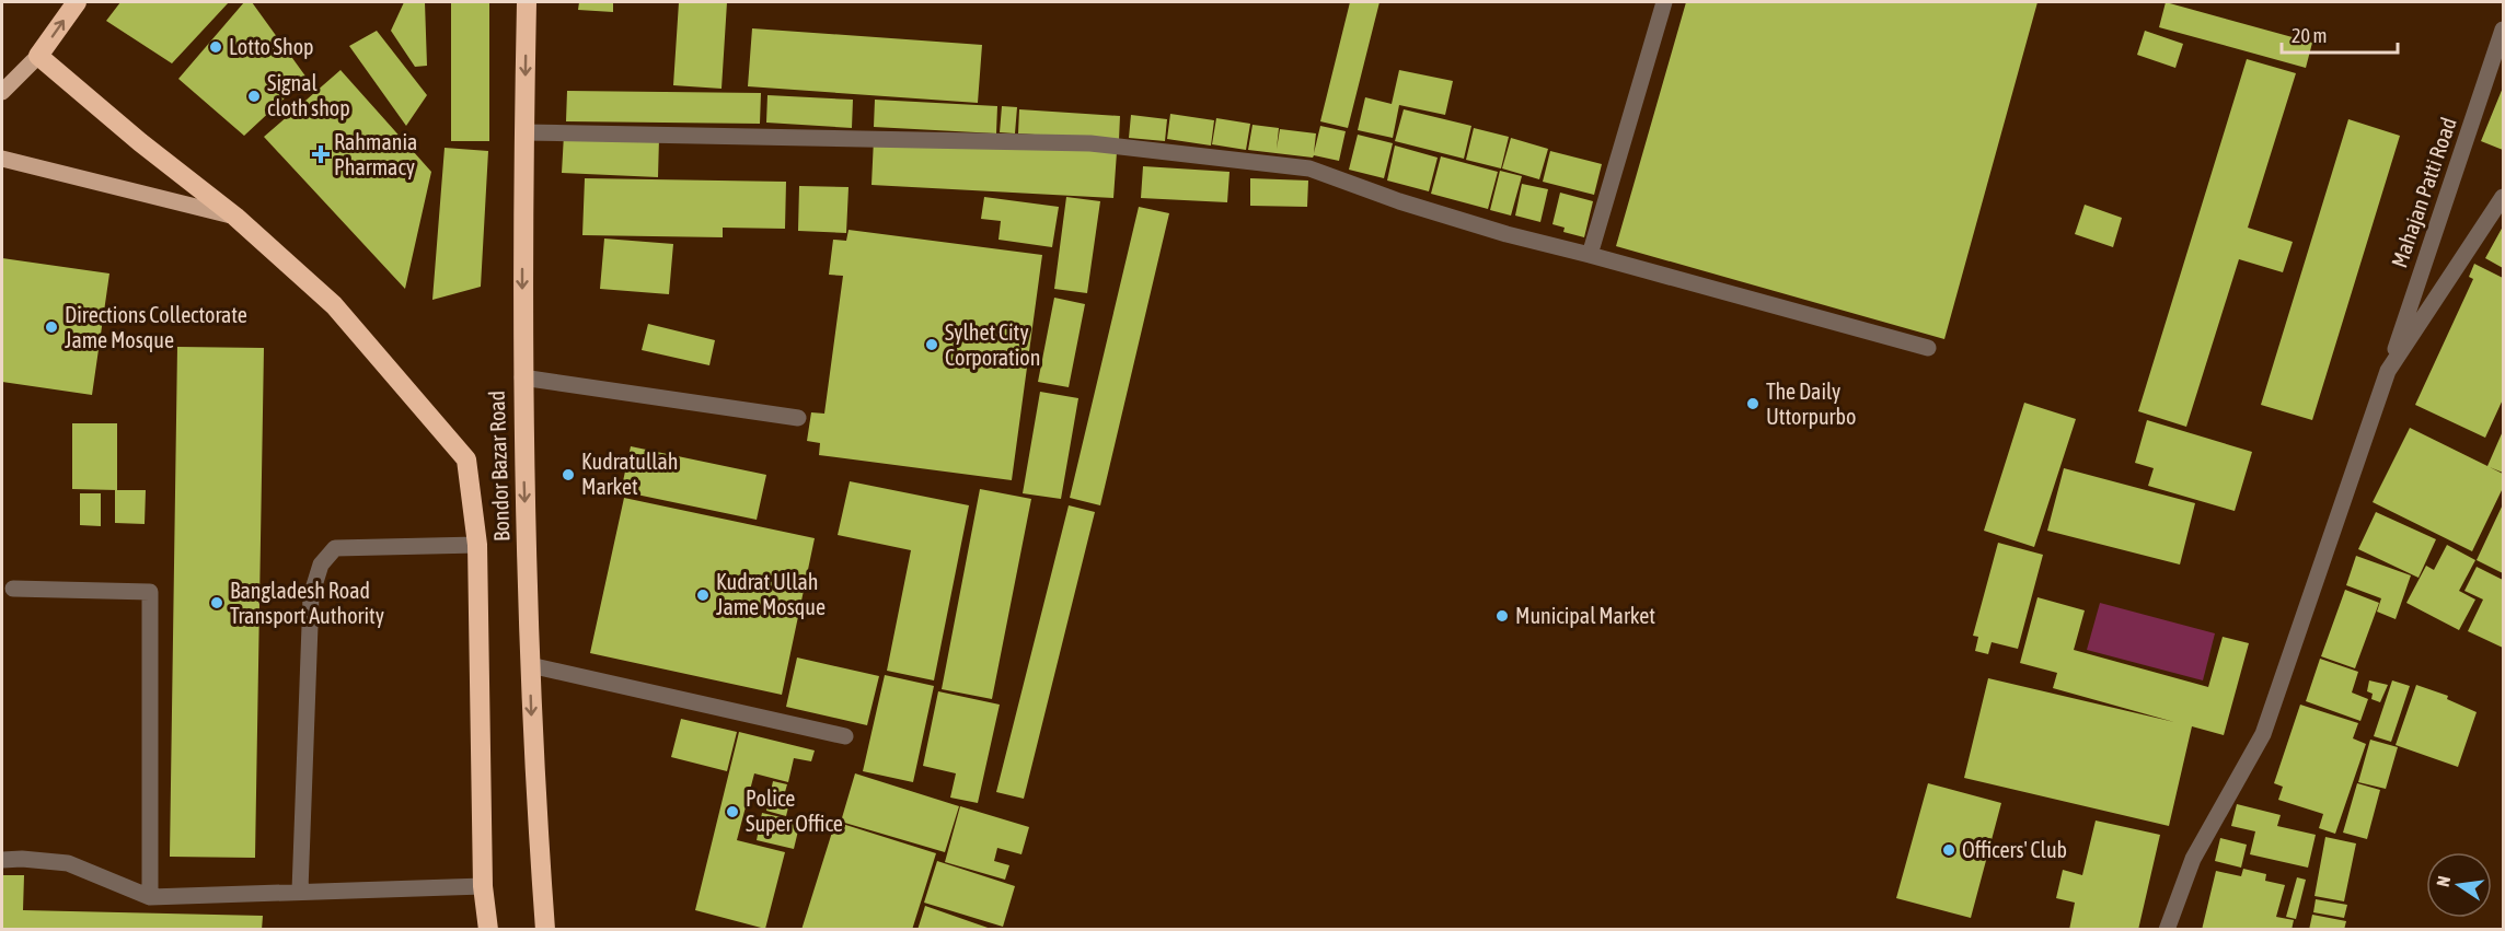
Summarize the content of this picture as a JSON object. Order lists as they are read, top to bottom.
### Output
{
  "streets": {
    "highway": ["Bondor Bazar Road"],
    "street": ["Mahajan Patti Road"]
  },
  "places": {
    "other": [
      "Lotto Shop",
      "Signal cloth shop",
      "Directions Collectorate Jame Mosque",
      "Sylhet City Corporation",
      "The Daily Uttorpurbo",
      "Kudratullah Market",
      "Kudrat Ullah Jame Mosque",
      "Bangladesh Road Transport Authority",
      "Municipal Market",
      "Police Super Office",
      "Officers' Club"
    ],
    "health": ["Rahmania Pharmacy"]
  },
  "scale_bar": "20 m",
  "north": "left"
}
